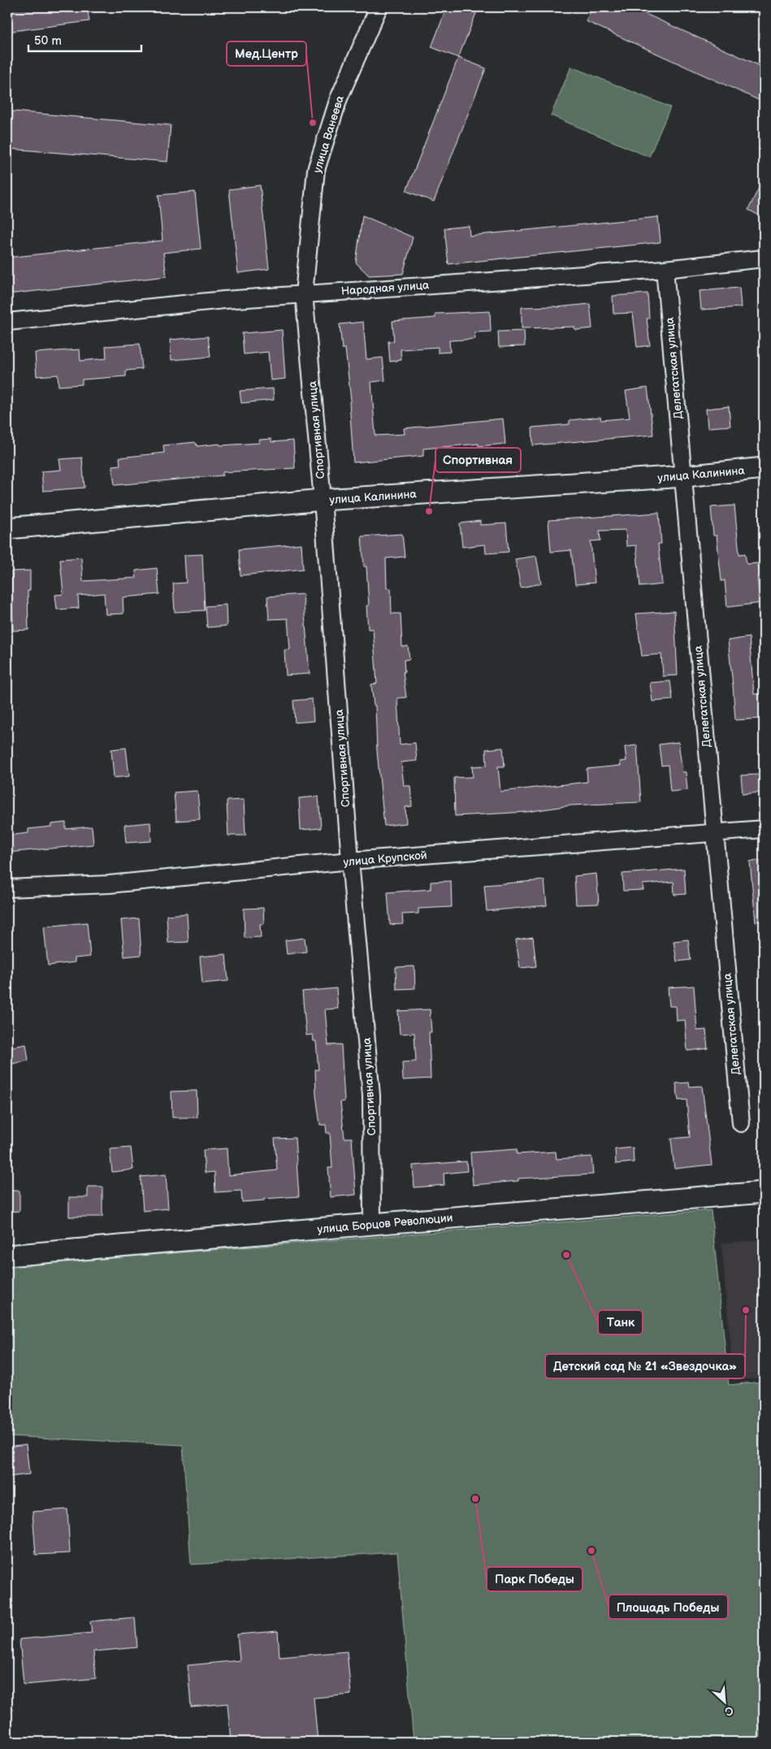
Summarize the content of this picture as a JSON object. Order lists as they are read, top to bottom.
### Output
{
  "streets": {
    "street": [
      "улица Ванеева",
      "Народная улица",
      "Делегатская улица",
      "Спортивная улица",
      "улица Калинина",
      "улица Крупской",
      "улица Борцов Революции"
    ]
  },
  "crossings": [
    ["улица Ванеева", "Народная улица"],
    ["улица Ванеева", "Спортивная улица"],
    ["Народная улица", "Делегатская улица"],
    ["Народная улица", "Спортивная улица"],
    ["Делегатская улица", "улица Калинина"],
    ["Делегатская улица", "улица Крупской"],
    ["Спортивная улица", "улица Калинина"],
    ["Спортивная улица", "улица Крупской"],
    ["Спортивная улица", "улица Борцов Революции"]
  ],
  "places": [
    "Мед.Центр",
    "Спортивная",
    "Танк",
    "Детский сад № 21 «Звездочка»",
    "Парк Победы",
    "Площадь Победы"
  ],
  "scale_bar": "50 m",
  "north": "bottom right"
}
